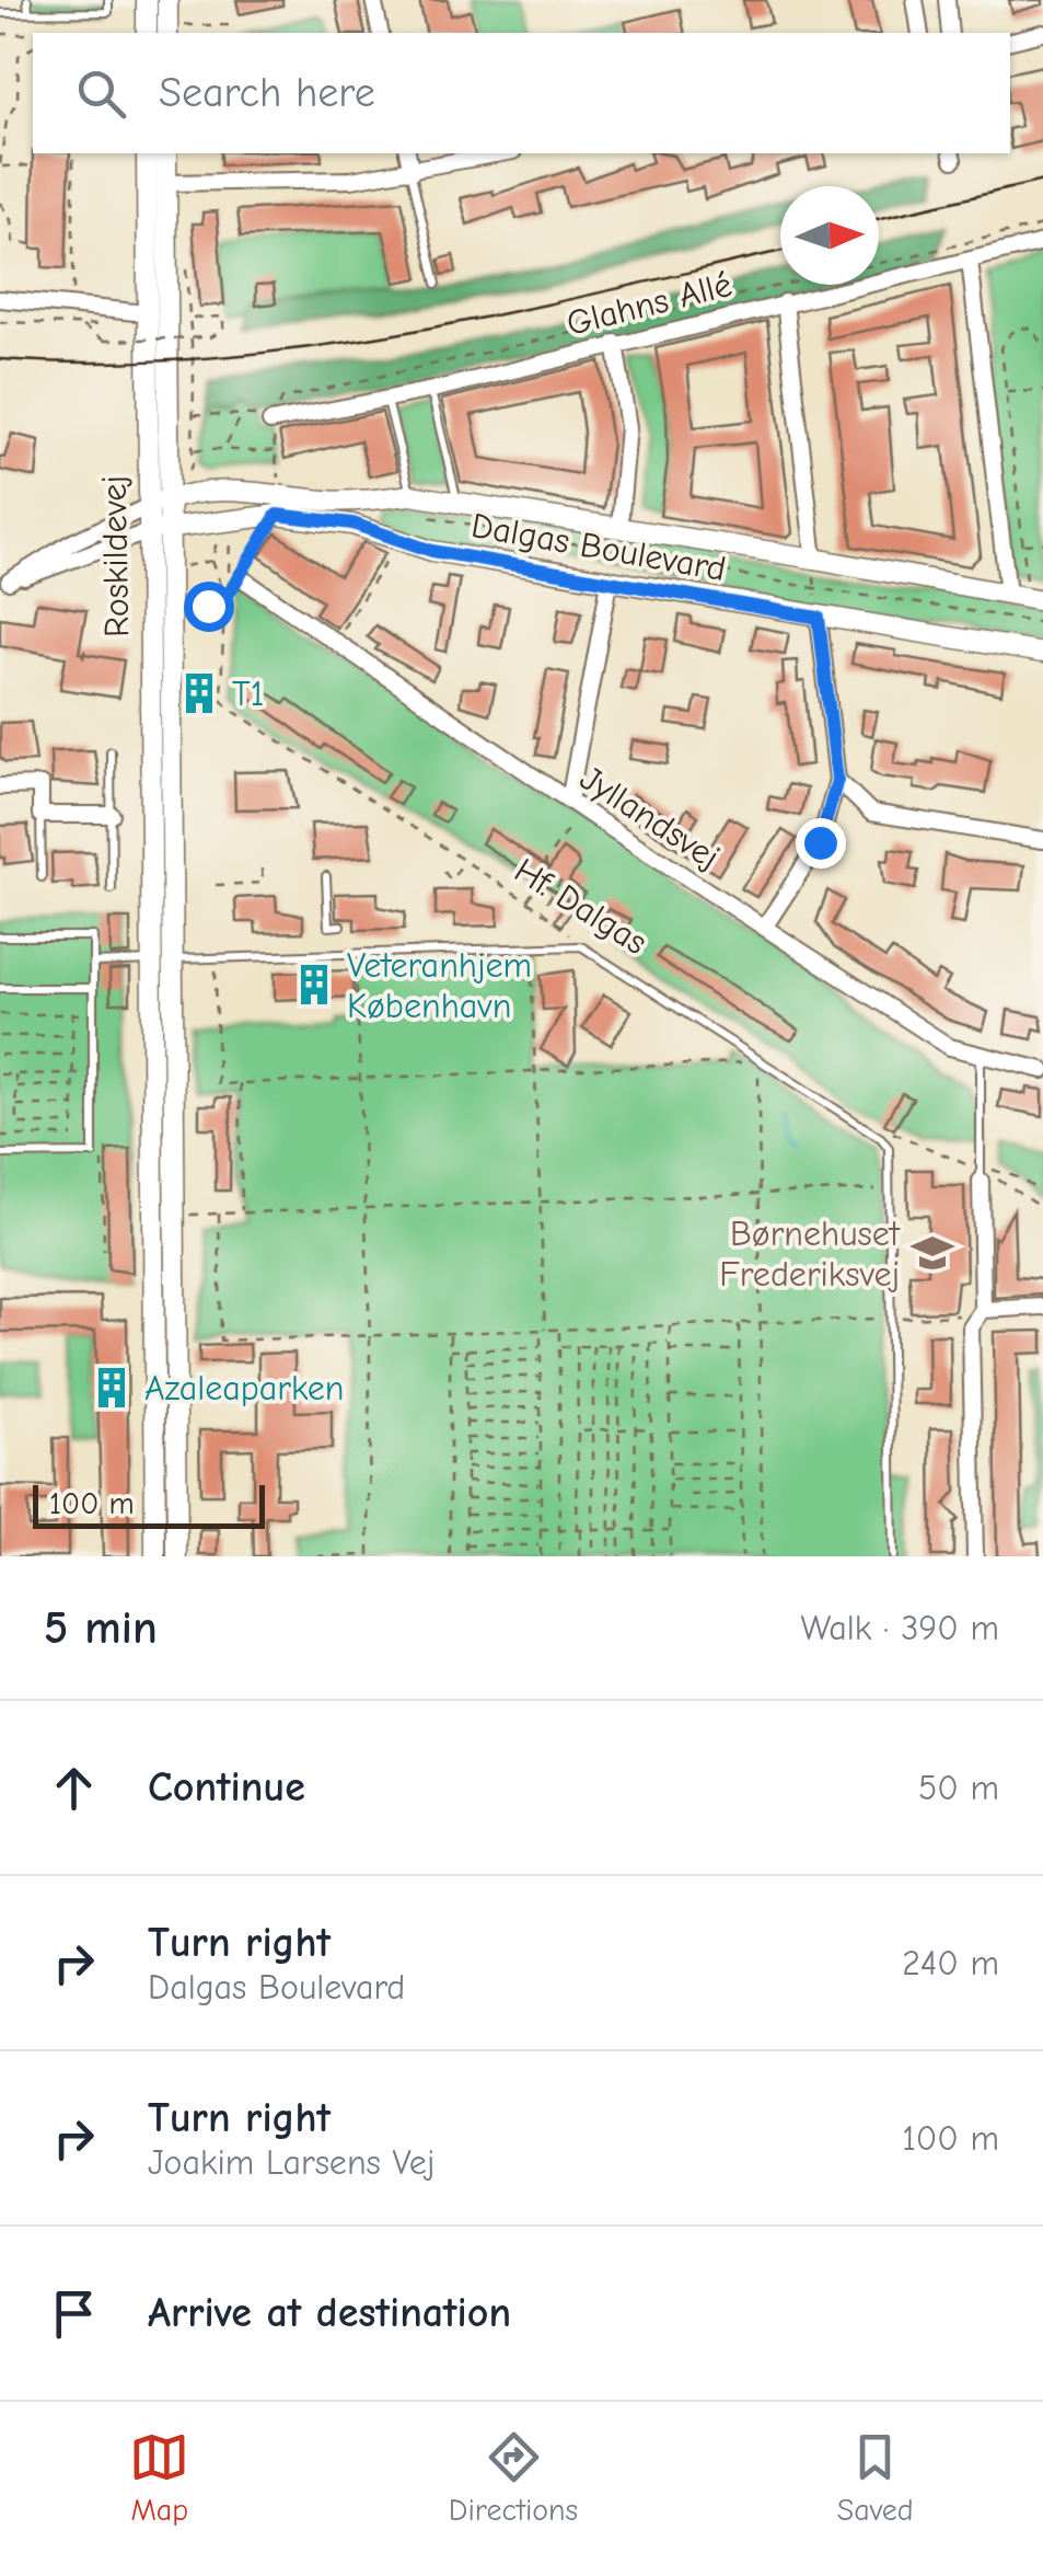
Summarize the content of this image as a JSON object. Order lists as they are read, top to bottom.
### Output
{
  "streets": {
    "street": [
      "Glahns Allé",
      "Dalgas Boulevard",
      "Roskildevej",
      "Jyllandsvej"
    ],
    "path": ["Hf. Dalgas"]
  },
  "crossings": [
    ["Dalgas Boulevard", "Roskildevej"]
  ],
  "places": {
    "building": ["T1", "Veteranhjem København", "Azaleaparken"],
    "school or university": ["Børnehuset Frederiksvej"]
  },
  "scale_bar": "100 m",
  "north": "right",
  "page": {
    "search": "Search here",
    "scale": "100 m",
    "heading": ["5 min", "Walk · 390 m"],
    "list": [
      ["Continue", "50 m"],
      ["Turn right", "Dalgas Boulevard", "240 m"],
      ["Turn right", "Joakim Larsens Vej", "100 m"],
      "Arrive at destination"
    ],
    "nav": ["Map", "Directions", "Saved"]
  }
}
